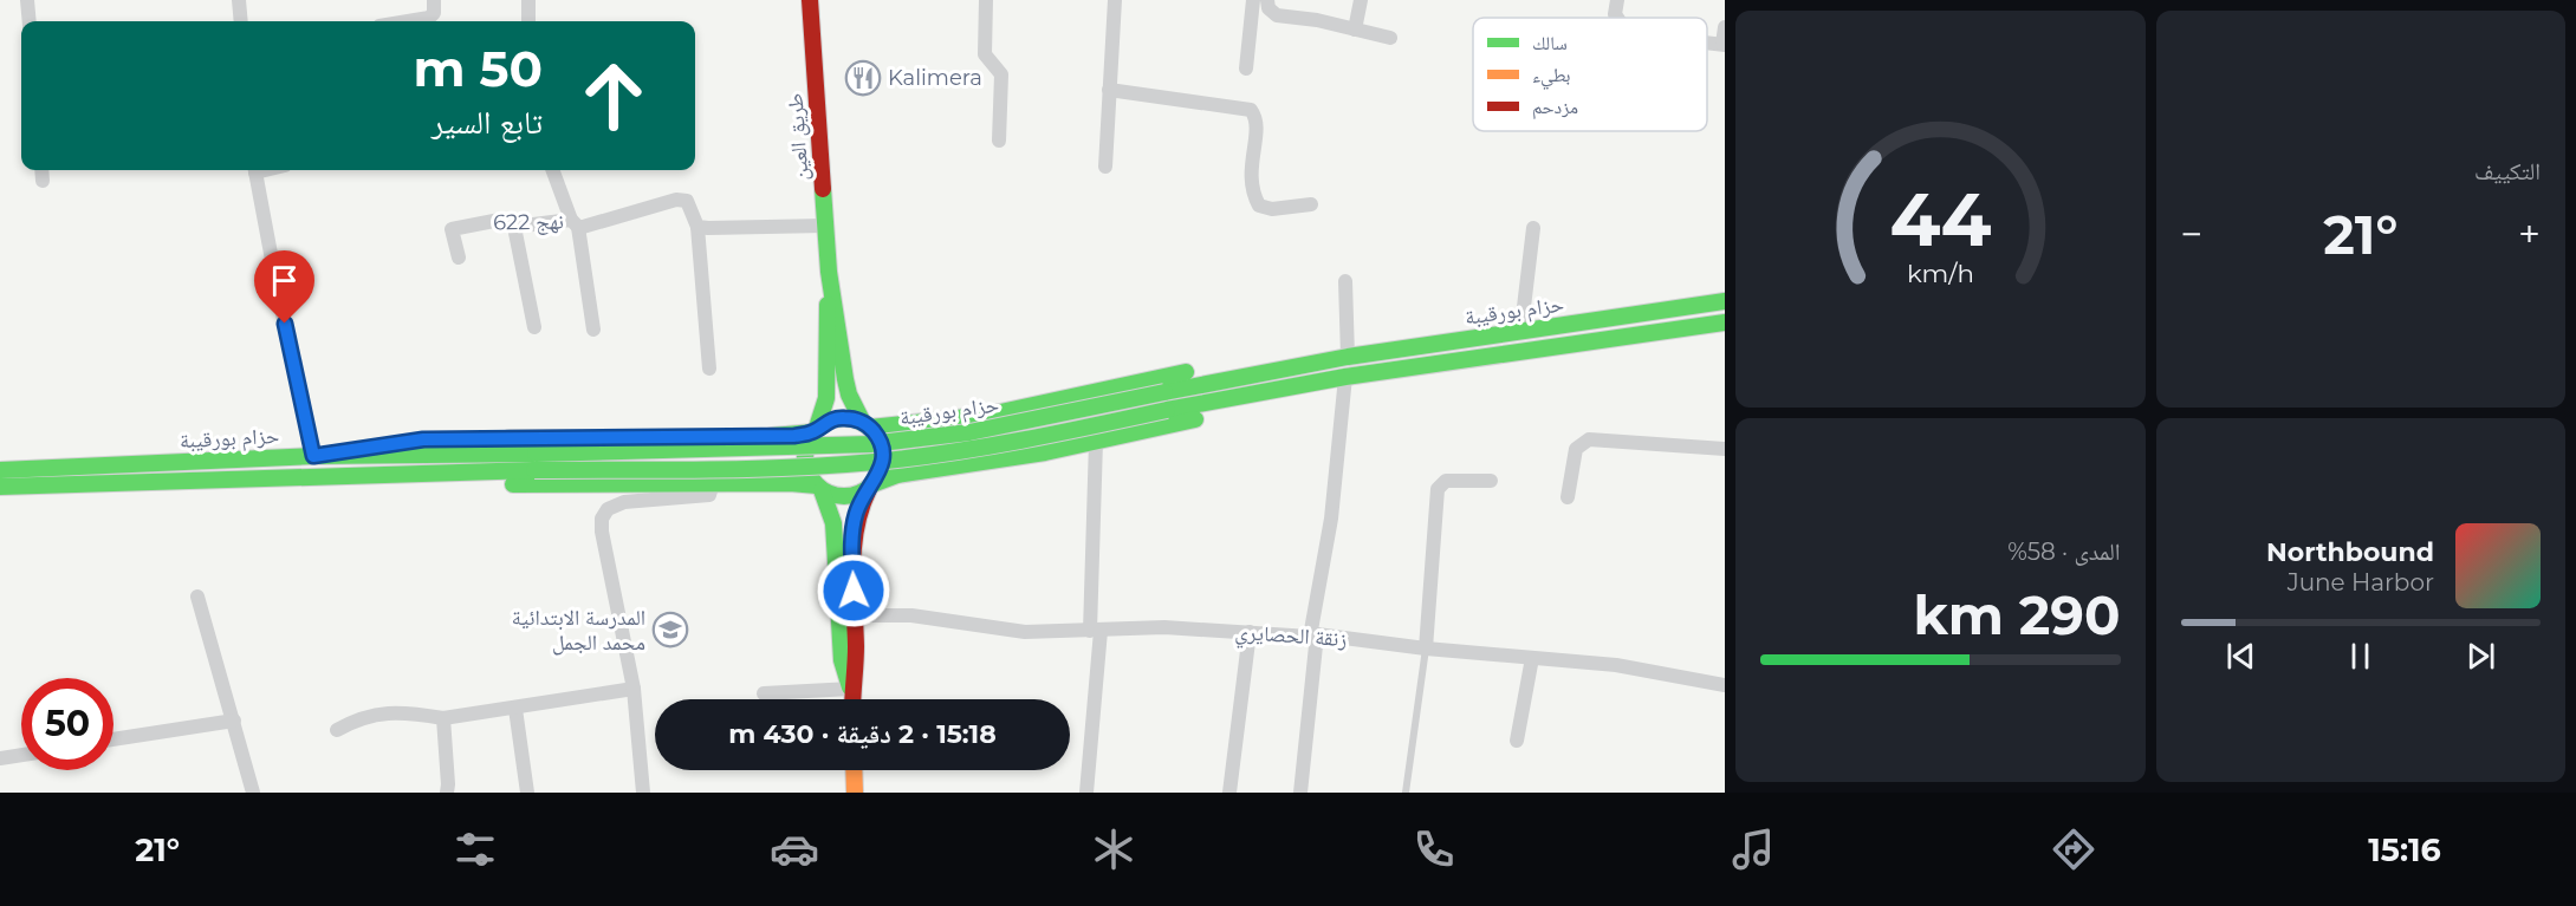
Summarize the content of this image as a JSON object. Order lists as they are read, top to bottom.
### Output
{
  "streets": {
    "main road": ["طريق العين", "حزام بورقيبة"],
    "street": ["نهج 622", "زنقة الحصايري"]
  },
  "places": {
    "restaurant": ["Kalimera"],
    "school or university": ["المدرسة الابتدائية محمد الجمل"]
  },
  "legend": ["سالك", "بطيء", "مزدحم"],
  "page": {
    "tile": [
      "التكييف",
      ["المدى · 58%", "290 km"]
    ],
    "turn": ["50 m", "تابع السير"],
    "heat": ["−", "21°", "+"],
    "song": ["Northbound", "June Harbor"],
    "limit": "50",
    "trip": "15:18 · 2 دقيقة · 430 m",
    "tabs": ["15:16", "21°"],
    "gauge": ["44", "km/h"]
  }
}
